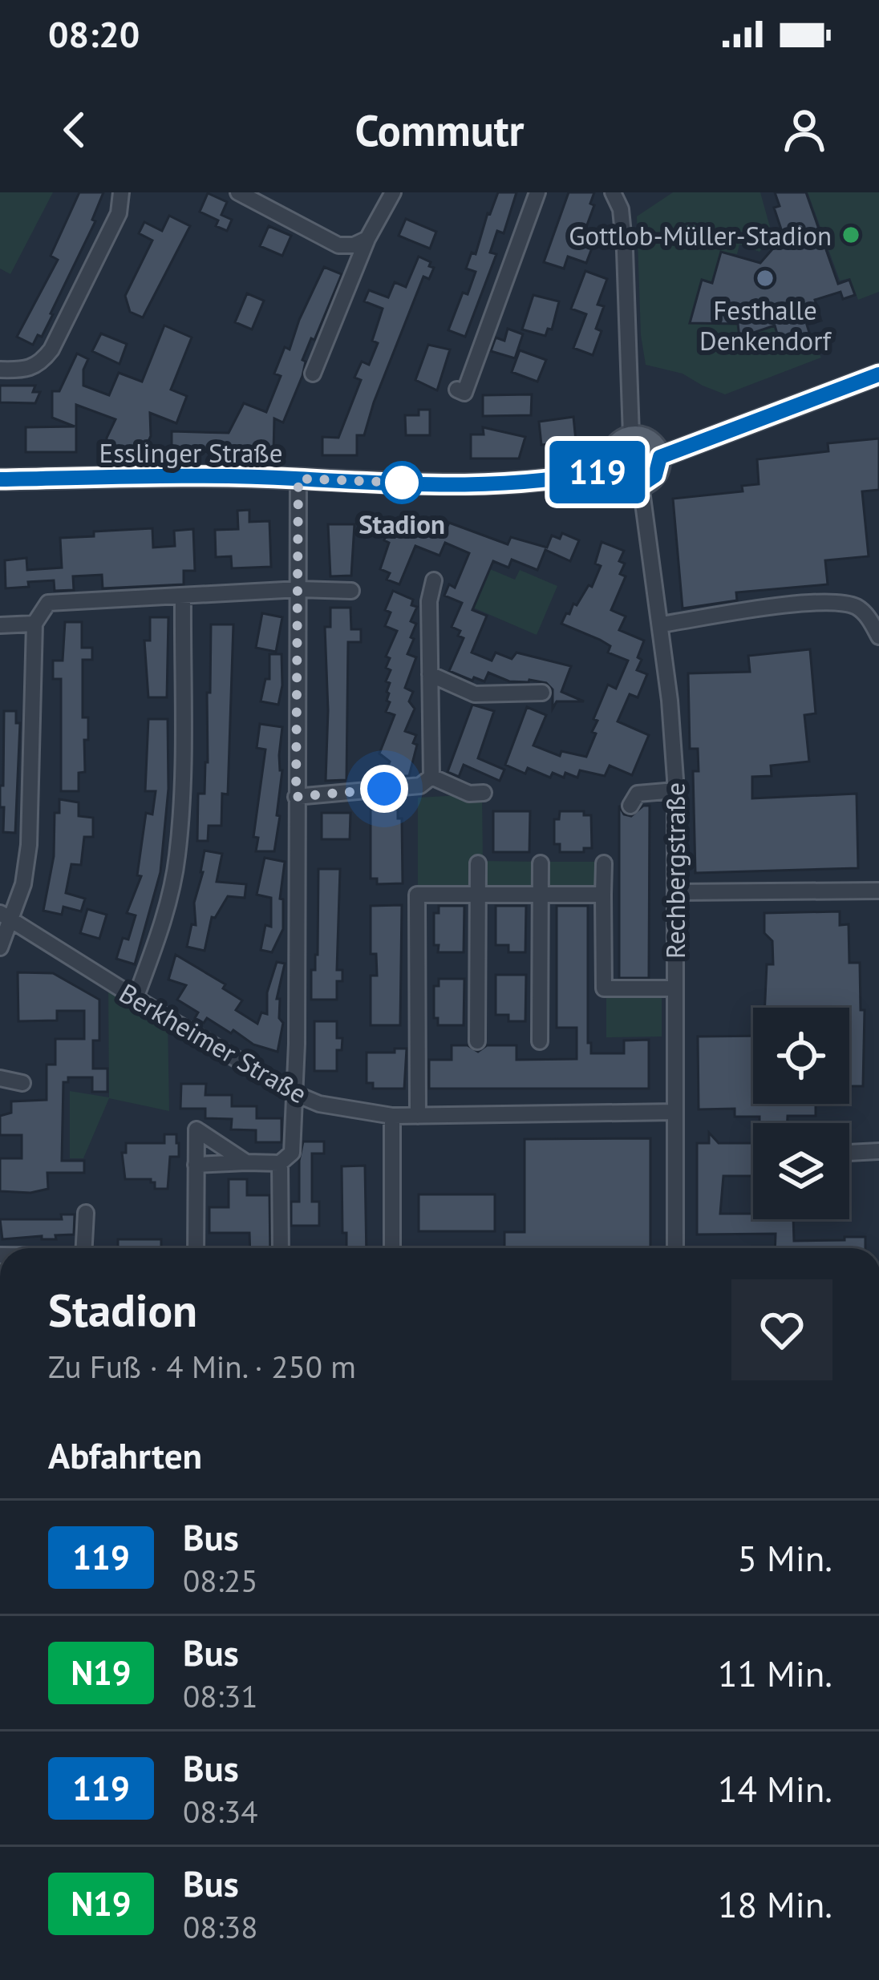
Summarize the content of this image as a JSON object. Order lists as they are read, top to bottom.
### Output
{
  "streets": {
    "main road": ["Esslinger Straße"],
    "street": ["Rechbergstraße", "Berkheimer Straße"]
  },
  "crossings": [
    ["Esslinger Straße", "Rechbergstraße"],
    ["Rechbergstraße", "Berkheimer Straße"]
  ],
  "places": ["Gottlob-Müller-Stadion", "Festhalle Denkendorf", "Stadion"],
  "lines": ["bus line 119"],
  "page": {
    "status": "08:20",
    "header": "Commutr",
    "on_map": "119",
    "heading": [
      ["Stadion", "Zu Fuß · 4 Min. · 250 m"],
      "Abfahrten"
    ],
    "list": [
      {
        "mark": "119",
        "name": "Bus",
        "note": "08:25",
        "value": "5 Min."
      },
      {
        "mark": "N19",
        "name": "Bus",
        "note": "08:31",
        "value": "11 Min."
      },
      {
        "mark": "119",
        "name": "Bus",
        "note": "08:34",
        "value": "14 Min."
      },
      {
        "mark": "N19",
        "name": "Bus",
        "note": "08:38",
        "value": "18 Min."
      }
    ]
  }
}
